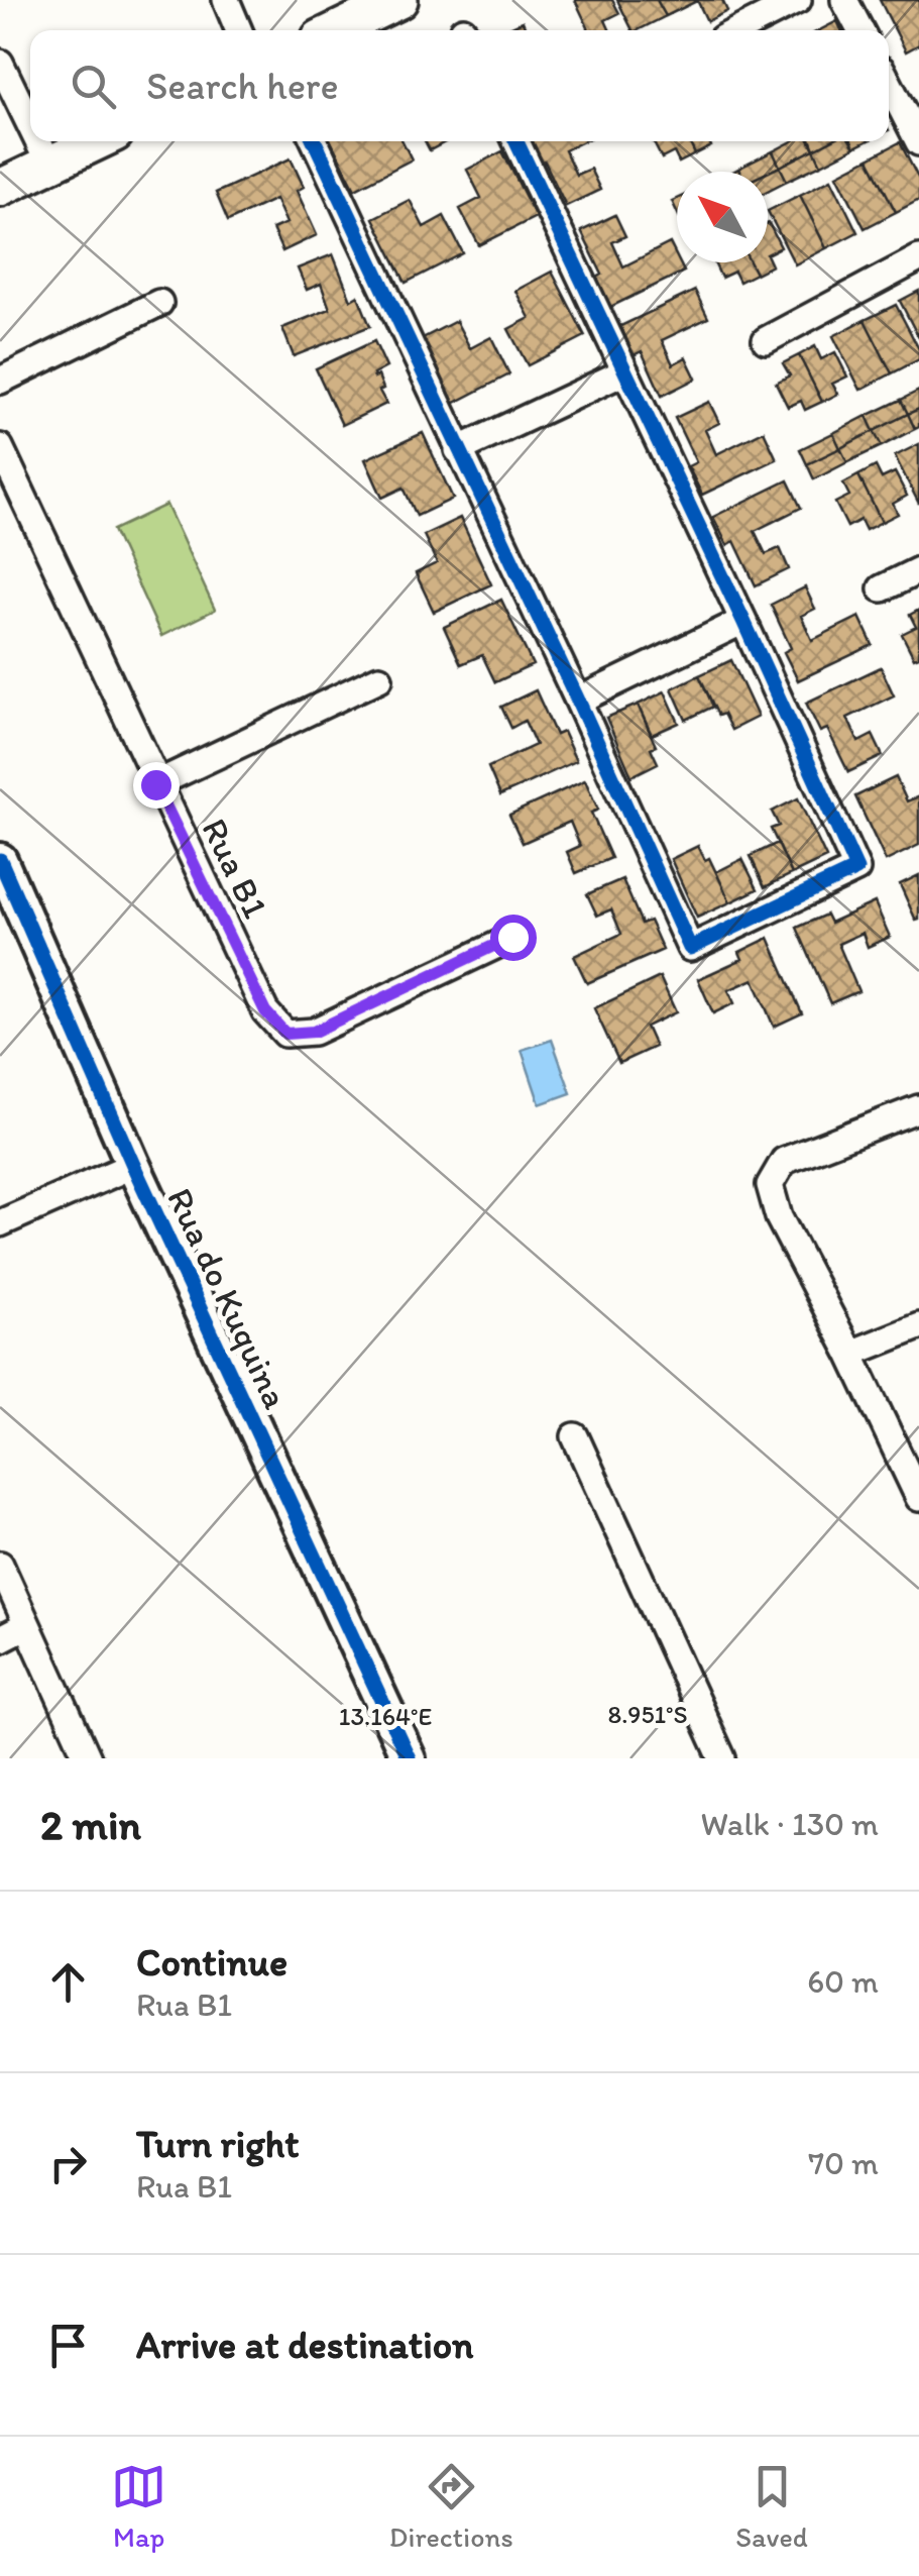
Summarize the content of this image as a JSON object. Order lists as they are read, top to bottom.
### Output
{
  "streets": {
    "street": ["Rua B1", "Rua do Kuquina"]
  },
  "north": "top left",
  "page": {
    "search": "Search here",
    "heading": ["2 min", "Walk · 130 m"],
    "list": [
      ["Continue", "Rua B1", "60 m"],
      ["Turn right", "Rua B1", "70 m"],
      "Arrive at destination"
    ],
    "nav": ["Map", "Directions", "Saved"]
  },
  "coordinates": ["8.951°S", "13.164°E"]
}
